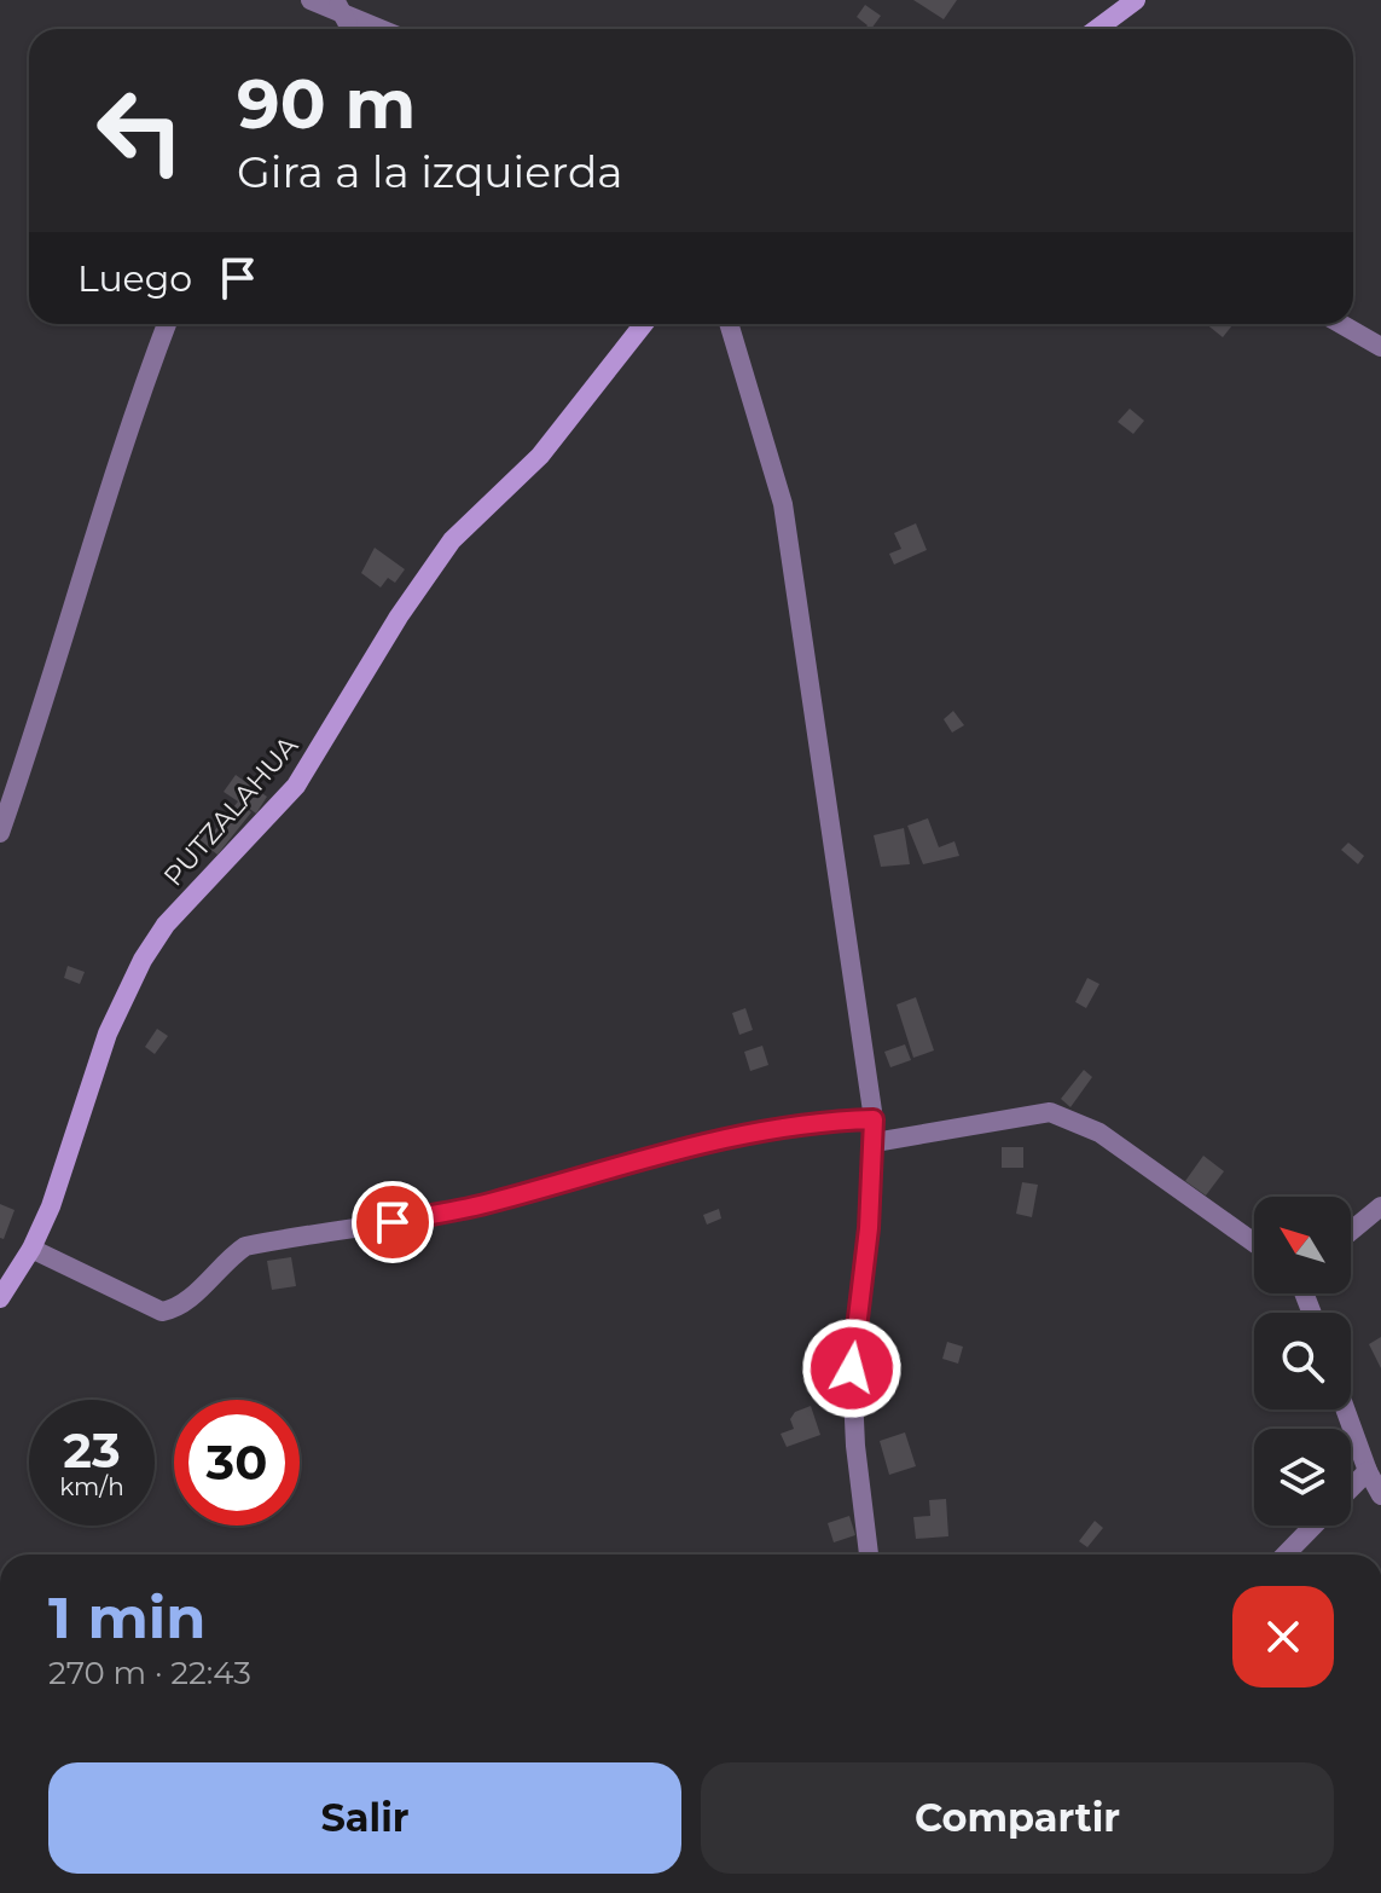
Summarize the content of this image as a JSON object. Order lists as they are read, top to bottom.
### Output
{
  "streets": {
    "street": ["PUTZALAHUA"]
  },
  "north": "top left",
  "page": {
    "turn": ["90 m", "Gira a la izquierda"],
    "then": "Luego",
    "speed": "23 km/h",
    "limit": "30",
    "heading": ["1 min", "270 m · 22:43"],
    "buttons": ["Salir", "Compartir"]
  }
}
